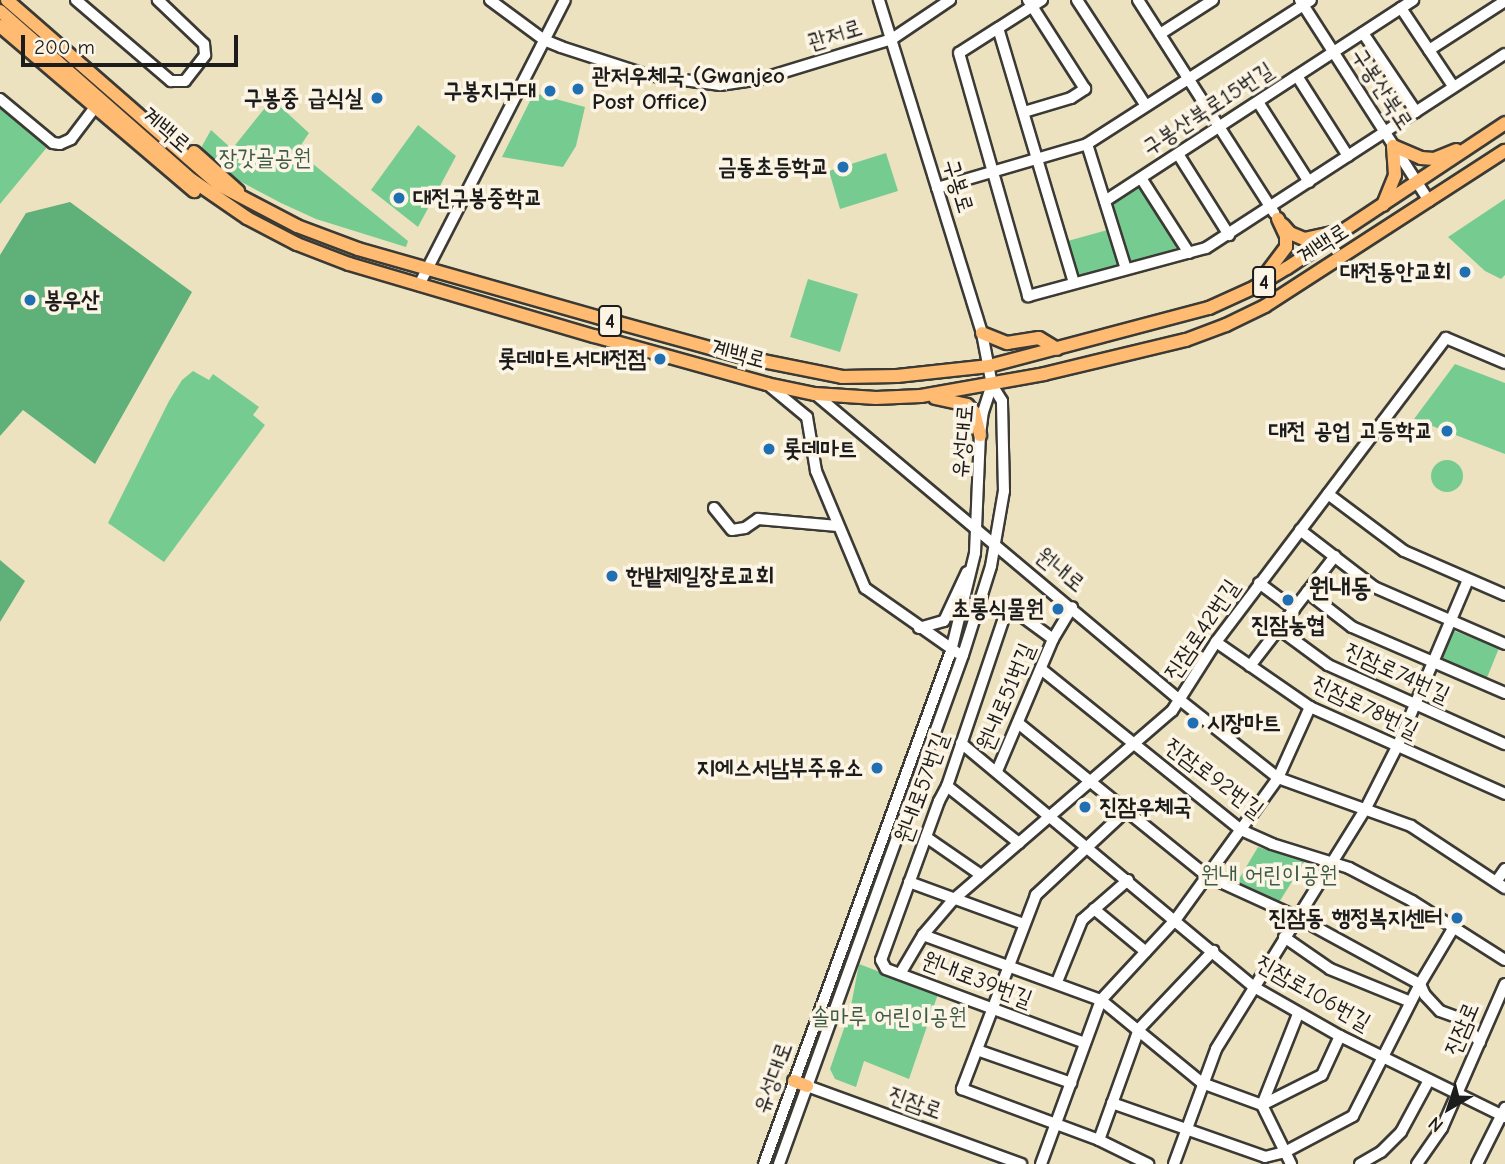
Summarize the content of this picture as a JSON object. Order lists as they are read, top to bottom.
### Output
{
  "streets": {
    "main road": ["계백로", "4", "진잠로"],
    "street": [
      "관저로",
      "구봉산북로",
      "구봉산북로15번길",
      "구봉로",
      "유성대로",
      "원내로",
      "진잠로42번길",
      "진잠로74번길",
      "원내로51번길",
      "진잠로78번길",
      "진잠로92번길",
      "원내로57번길",
      "원내로39번길",
      "진잠로106번길"
    ]
  },
  "crossings": [
    ["관저로", "구봉로"],
    ["구봉산북로", "구봉산북로15번길"],
    ["구봉산북로", "계백로"],
    ["계백로", "구봉로"],
    ["계백로", "유성대로"],
    ["계백로", "원내로"],
    ["구봉로", "유성대로"],
    ["유성대로", "원내로"],
    ["유성대로", "진잠로"],
    ["원내로", "진잠로42번길"],
    ["원내로", "원내로51번길"],
    ["원내로", "원내로39번길"],
    ["진잠로42번길", "진잠로78번길"],
    ["진잠로42번길", "원내로39번길"],
    ["원내로51번길", "진잠로92번길"],
    ["원내로51번길", "원내로57번길"],
    ["원내로51번길", "진잠로106번길"],
    ["진잠로92번길", "원내로39번길"],
    ["원내로57번길", "원내로39번길"],
    ["원내로57번길", "진잠로106번길"],
    ["원내로39번길", "진잠로106번길"],
    ["진잠로106번길", "진잠로"]
  ],
  "districts": ["원내동"],
  "parks": ["장갓골공원", "원내 어린이공원", "솔마루 어린이공원"],
  "places": [
    "관저우체국 (Gwanjeo Post Office)",
    "구봉지구대",
    "구봉중 급식실",
    "금동초등학교",
    "대전구봉중학교",
    "대전동안교회",
    "봉우산",
    "롯데마트서대전점",
    "대전 공업 고등학교",
    "롯데마트",
    "한밭제일장로교회",
    "진잠농협",
    "초롱식물원",
    "시장마트",
    "지에스서남부주유소",
    "진잠우체국",
    "진잠동 행정복지센터"
  ],
  "scale_bar": "200 m",
  "north": "bottom left"
}
